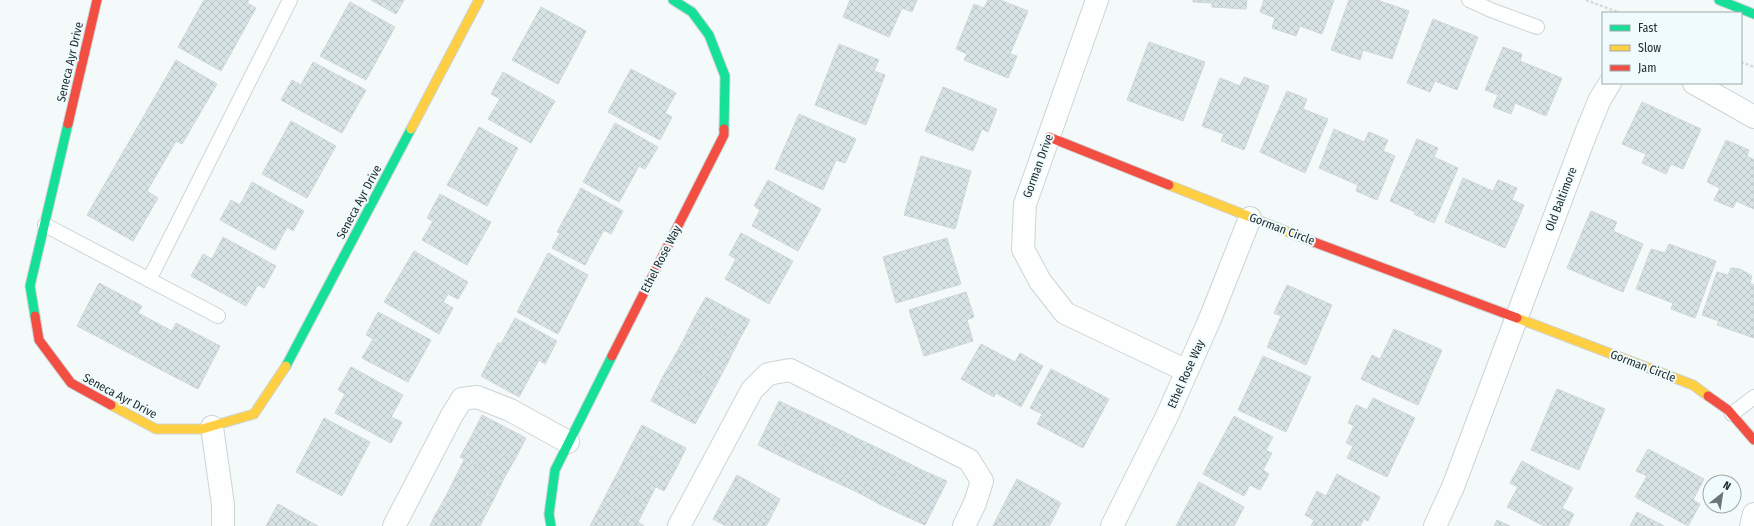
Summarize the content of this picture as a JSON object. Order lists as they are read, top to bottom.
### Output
{
  "streets": {
    "street": [
      "Seneca Ayr Drive",
      "Gorman Drive",
      "Old Baltimore",
      "Gorman Circle",
      "Ethel Rose Way"
    ]
  },
  "crossings": [
    ["Gorman Drive", "Gorman Circle"],
    ["Gorman Drive", "Ethel Rose Way"],
    ["Old Baltimore", "Gorman Circle"],
    ["Gorman Circle", "Ethel Rose Way"]
  ],
  "legend": ["Fast", "Slow", "Jam"],
  "north": "top right"
}
